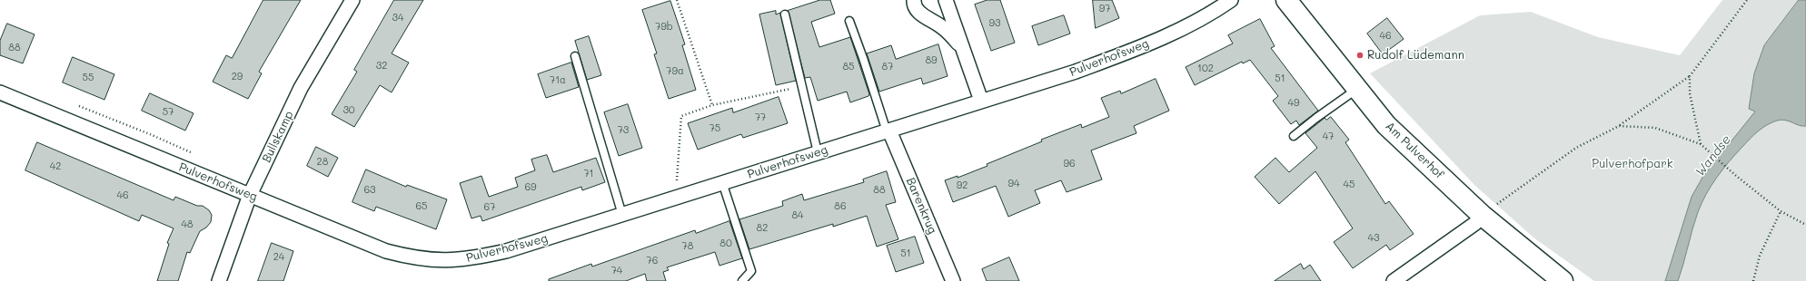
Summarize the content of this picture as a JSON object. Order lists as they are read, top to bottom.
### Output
{
  "streets": {
    "street": [
      "Pulverhofsweg",
      "Bullskamp",
      "Am Pulverhof",
      "Barenkrug"
    ]
  },
  "crossings": [
    ["Pulverhofsweg", "Bullskamp"],
    ["Pulverhofsweg", "Barenkrug"]
  ],
  "water": ["Wandse"],
  "parks": ["Pulverhofpark"],
  "places": ["Rudolf Lüdemann"],
  "house_numbers": [
    "97",
    "34",
    "93",
    "79b",
    "46",
    "88",
    "89",
    "32",
    "85",
    "87",
    "102",
    "79a",
    "29",
    "55",
    "51",
    "71a",
    "49",
    "30",
    "57",
    "77",
    "75",
    "73",
    "47",
    "28",
    "96",
    "42",
    "71",
    "94",
    "45",
    "92",
    "69",
    "63",
    "88",
    "46",
    "65",
    "86",
    "67",
    "84",
    "48",
    "82",
    "43",
    "80",
    "78",
    "51",
    "24",
    "76",
    "74"
  ]
}
